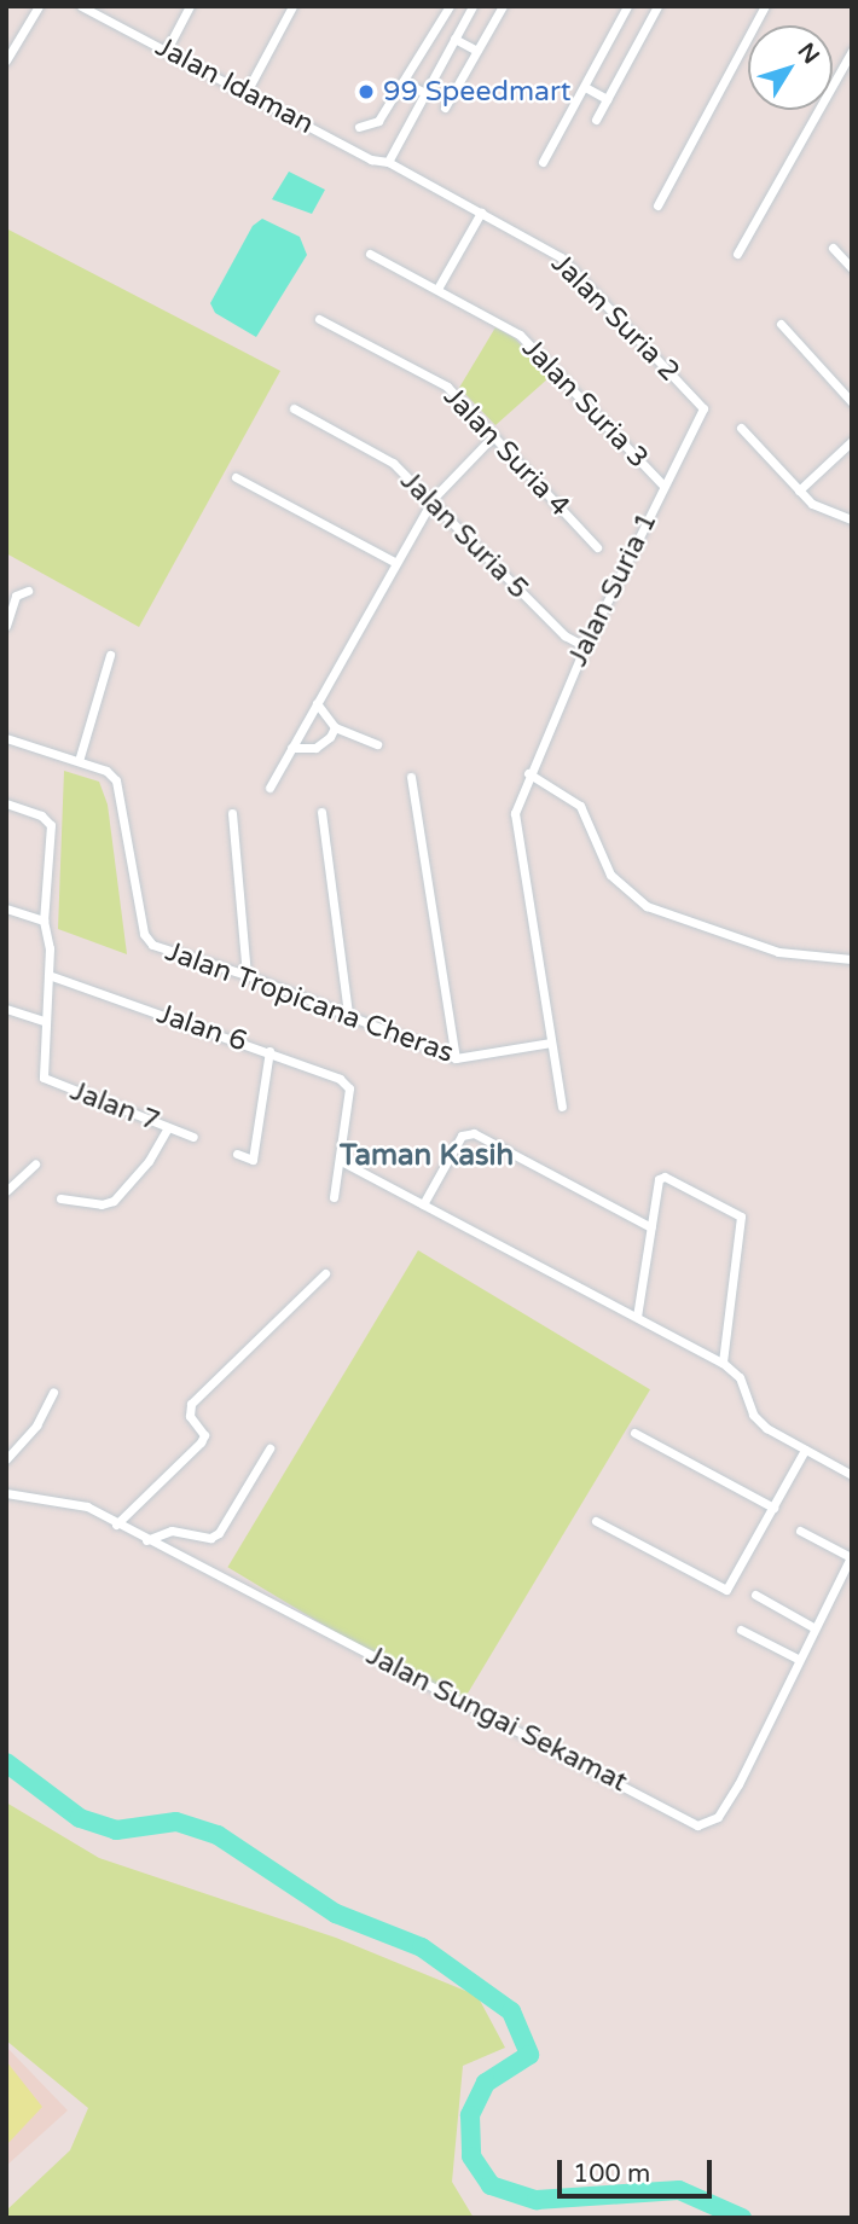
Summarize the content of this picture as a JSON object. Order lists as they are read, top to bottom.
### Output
{
  "streets": {
    "street": [
      "Jalan Idaman",
      "Jalan Suria 2",
      "Jalan Suria 3",
      "Jalan Suria 4",
      "Jalan Suria 5",
      "Jalan Suria 1",
      "Jalan Tropicana Cheras",
      "Jalan 6",
      "Jalan 7",
      "Jalan Sungai Sekamat"
    ]
  },
  "crossings": [
    ["Jalan Idaman", "Jalan Suria 2"],
    ["Jalan Suria 2", "Jalan Suria 1"],
    ["Jalan Suria 3", "Jalan Suria 1"],
    ["Jalan Suria 5", "Jalan Suria 1"],
    ["Jalan Suria 1", "Jalan Tropicana Cheras"]
  ],
  "districts": ["Taman Kasih"],
  "places": ["99 Speedmart"],
  "scale_bar": "100 m",
  "north": "top right"
}
